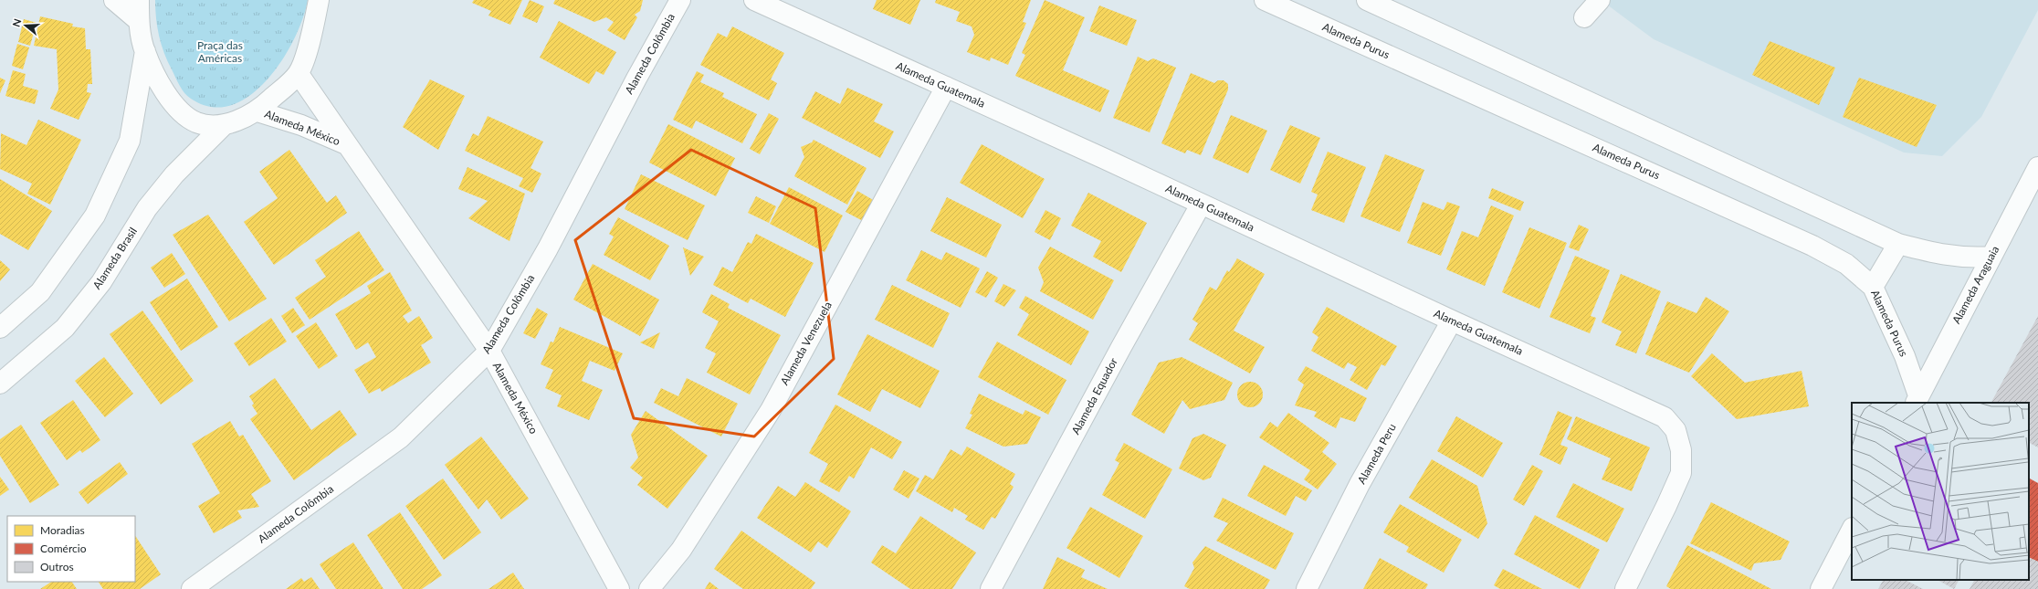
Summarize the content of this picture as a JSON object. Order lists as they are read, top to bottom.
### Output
{
  "streets": {
    "street": [
      "Alameda Purus",
      "Alameda Colômbia",
      "Alameda Guatemala",
      "Alameda México",
      "Alameda Brasil",
      "Alameda Araguaia",
      "Alameda Venezuela",
      "Alameda Equador",
      "Alameda Peru"
    ]
  },
  "crossings": [
    ["Alameda Purus", "Alameda Araguaia"],
    ["Alameda Colômbia", "Alameda México"],
    ["Alameda Guatemala", "Alameda Venezuela"],
    ["Alameda Guatemala", "Alameda Equador"],
    ["Alameda Guatemala", "Alameda Peru"]
  ],
  "parks": ["Praça das Américas"],
  "legend": ["Moradias", "Comércio", "Outros"],
  "north": "left"
}
